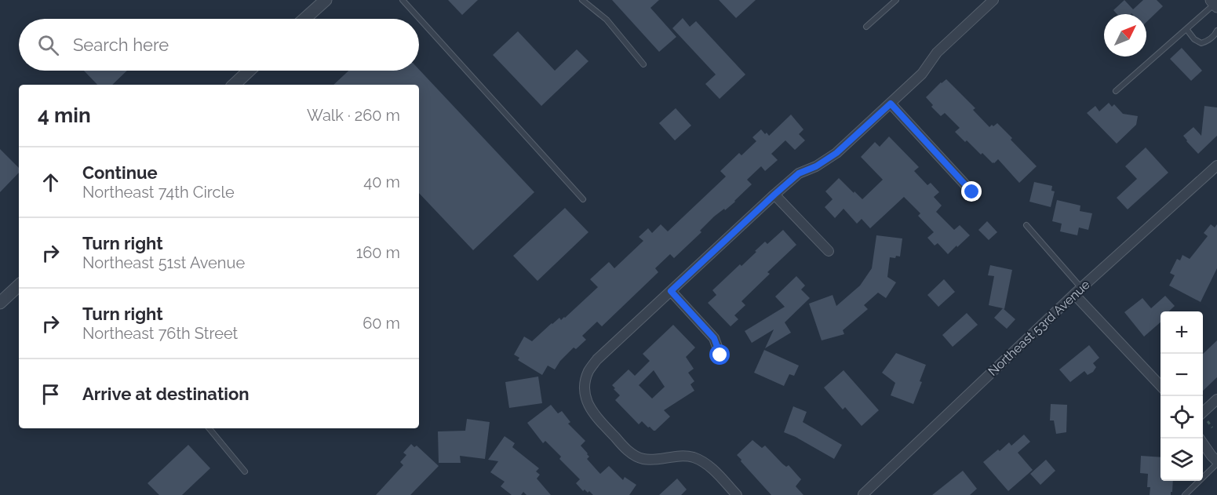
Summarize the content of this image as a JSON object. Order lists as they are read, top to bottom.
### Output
{
  "streets": {
    "street": ["Northeast 53rd Avenue"]
  },
  "north": "top right",
  "page": {
    "search": "Search here",
    "heading": ["4 min", "Walk · 260 m"],
    "list": [
      ["Continue", "Northeast 74th Circle", "40 m"],
      ["Turn right", "Northeast 51st Avenue", "160 m"],
      ["Turn right", "Northeast 76th Street", "60 m"],
      "Arrive at destination"
    ],
    "map_buttons": ["+", "−"]
  }
}
